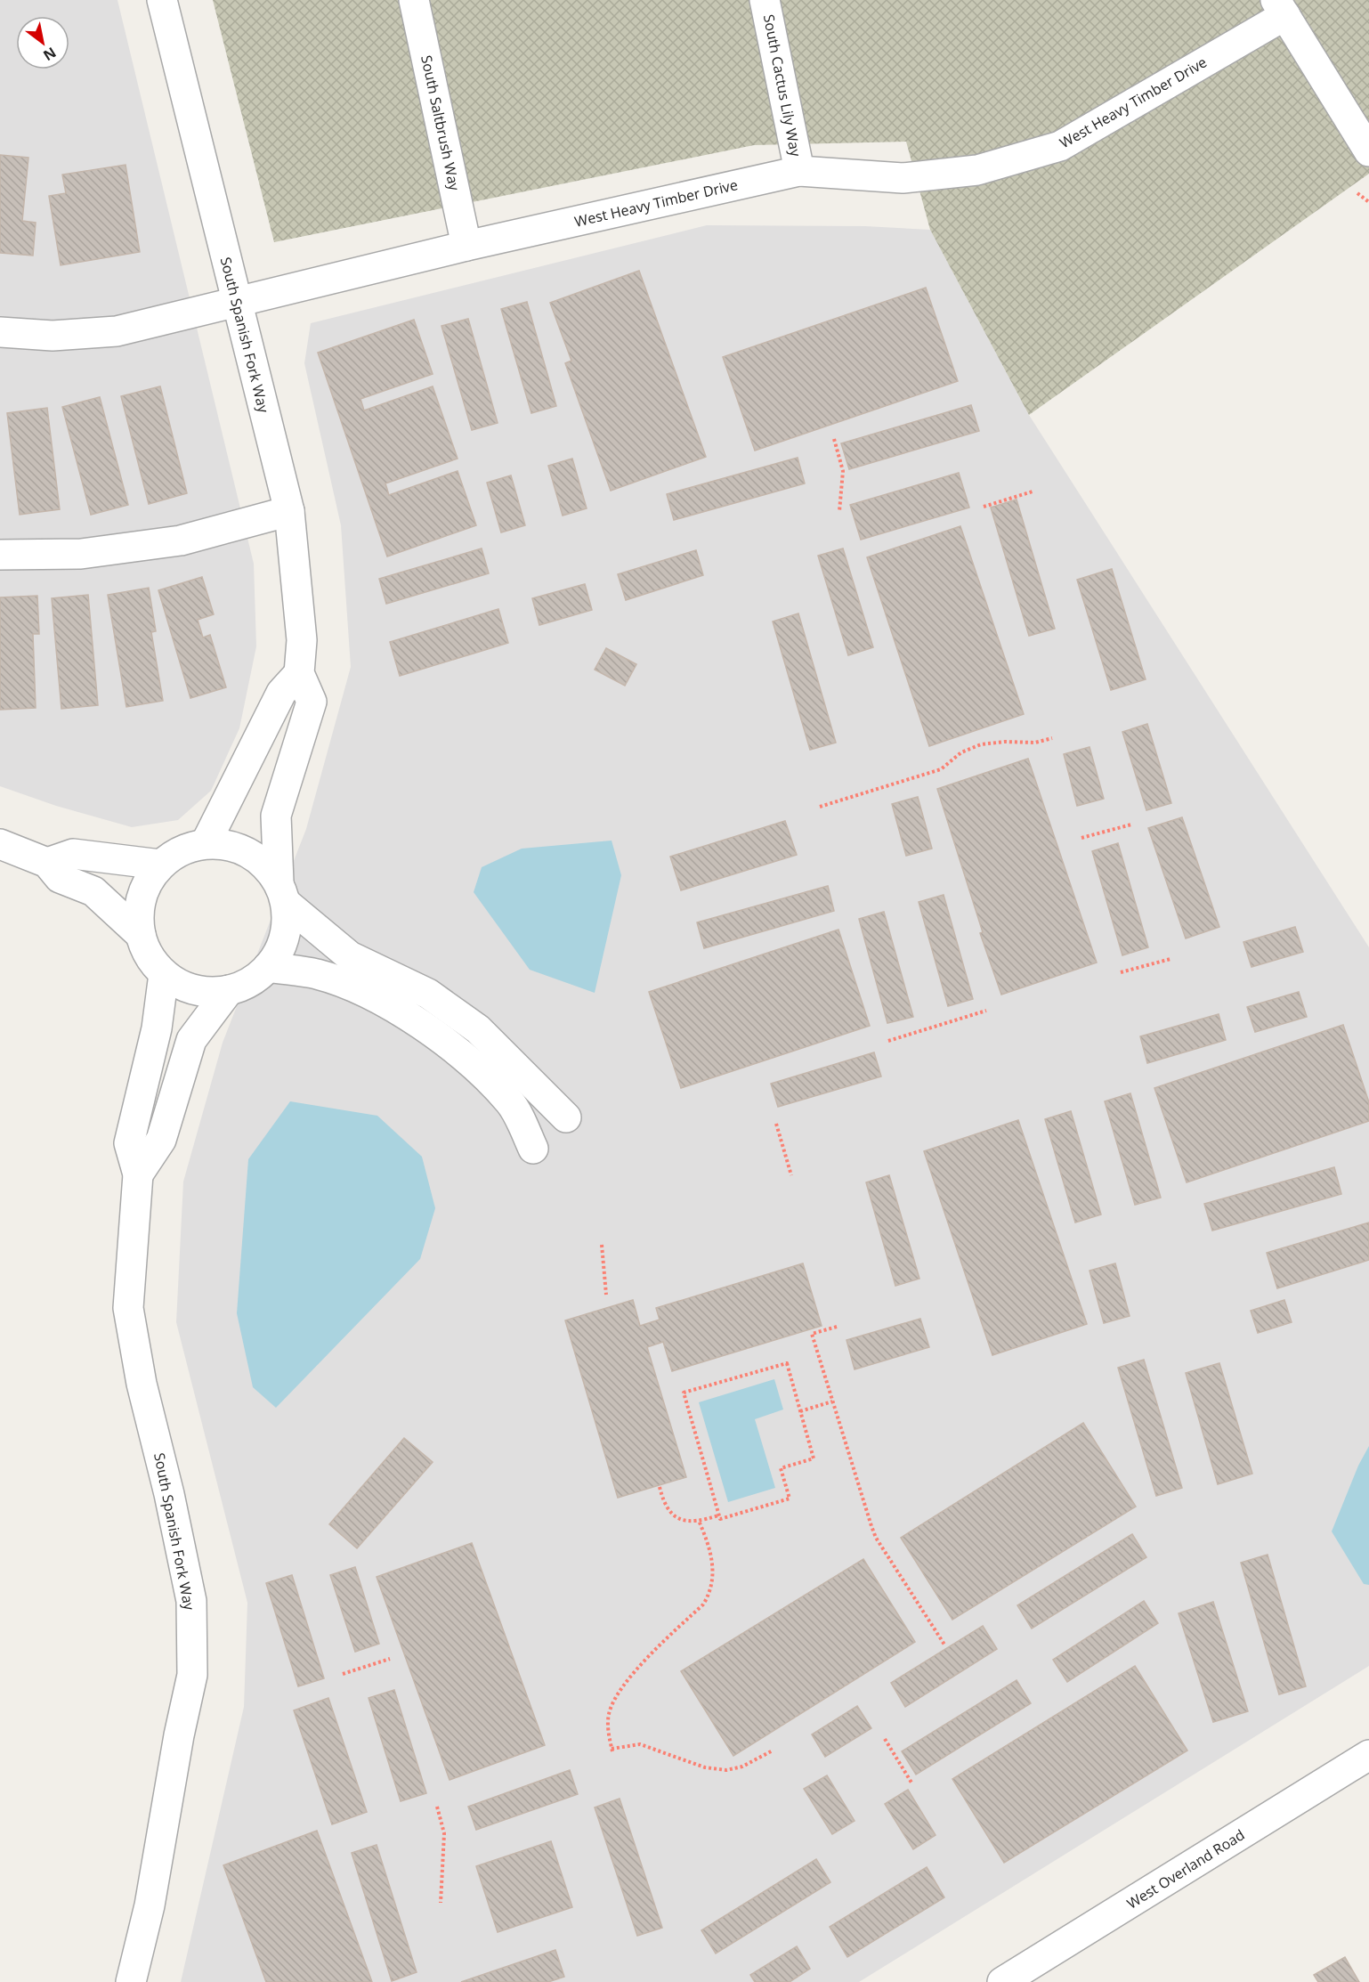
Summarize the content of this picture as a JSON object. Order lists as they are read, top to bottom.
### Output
{
  "streets": {
    "street": [
      "South Cactus Lily Way",
      "West Heavy Timber Drive",
      "South Saltbrush Way",
      "South Spanish Fork Way",
      "West Overland Road"
    ]
  },
  "crossings": [
    ["South Cactus Lily Way", "West Heavy Timber Drive"],
    ["West Heavy Timber Drive", "South Saltbrush Way"],
    ["West Heavy Timber Drive", "South Spanish Fork Way"]
  ],
  "north": "bottom right"
}
